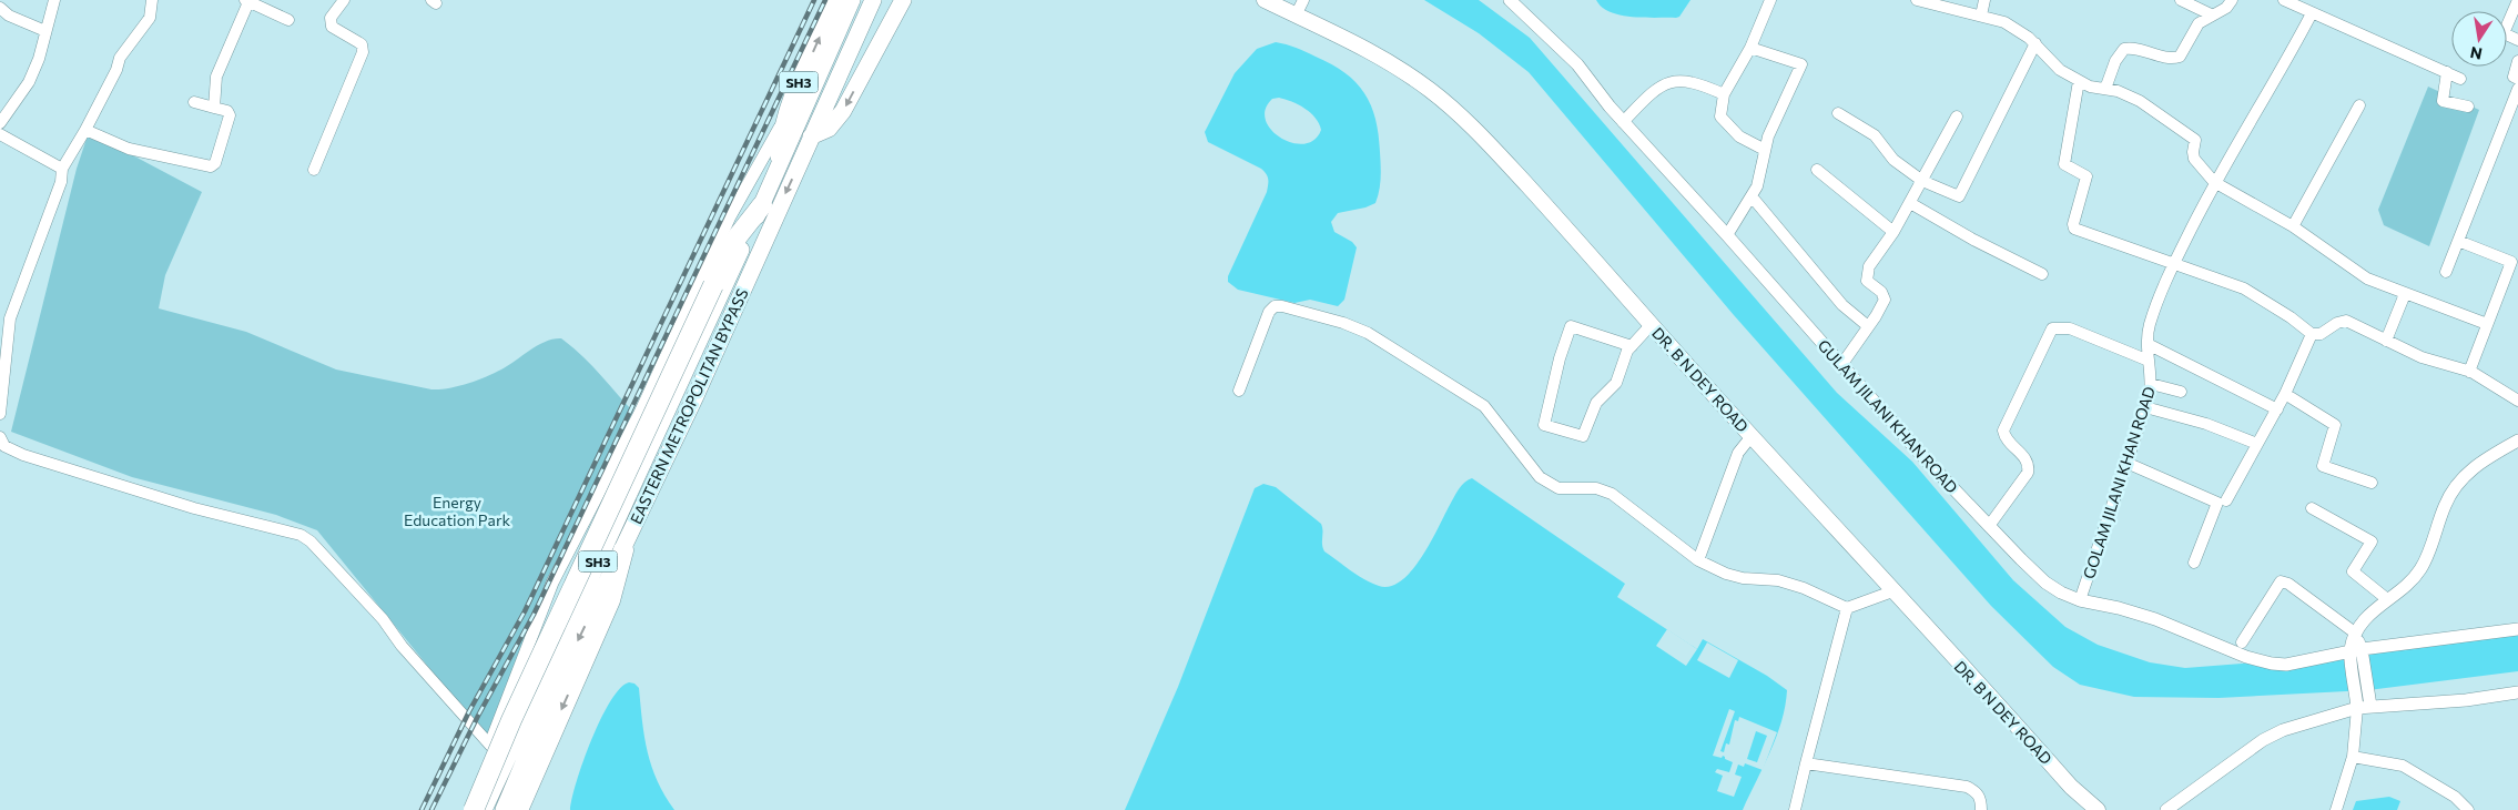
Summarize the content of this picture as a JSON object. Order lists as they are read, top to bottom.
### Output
{
  "streets": {
    "main road": ["SH3", "DR. B N DEY ROAD", "EASTERN METROPOLITAN BYPASS"],
    "street": ["GULAM JILANI KHAN ROAD", "GOLAM JILANI KHAN ROAD"]
  },
  "crossings": [
    ["GULAM JILANI KHAN ROAD", "GOLAM JILANI KHAN ROAD"]
  ],
  "parks": ["Energy Education Park"],
  "north": "bottom"
}
